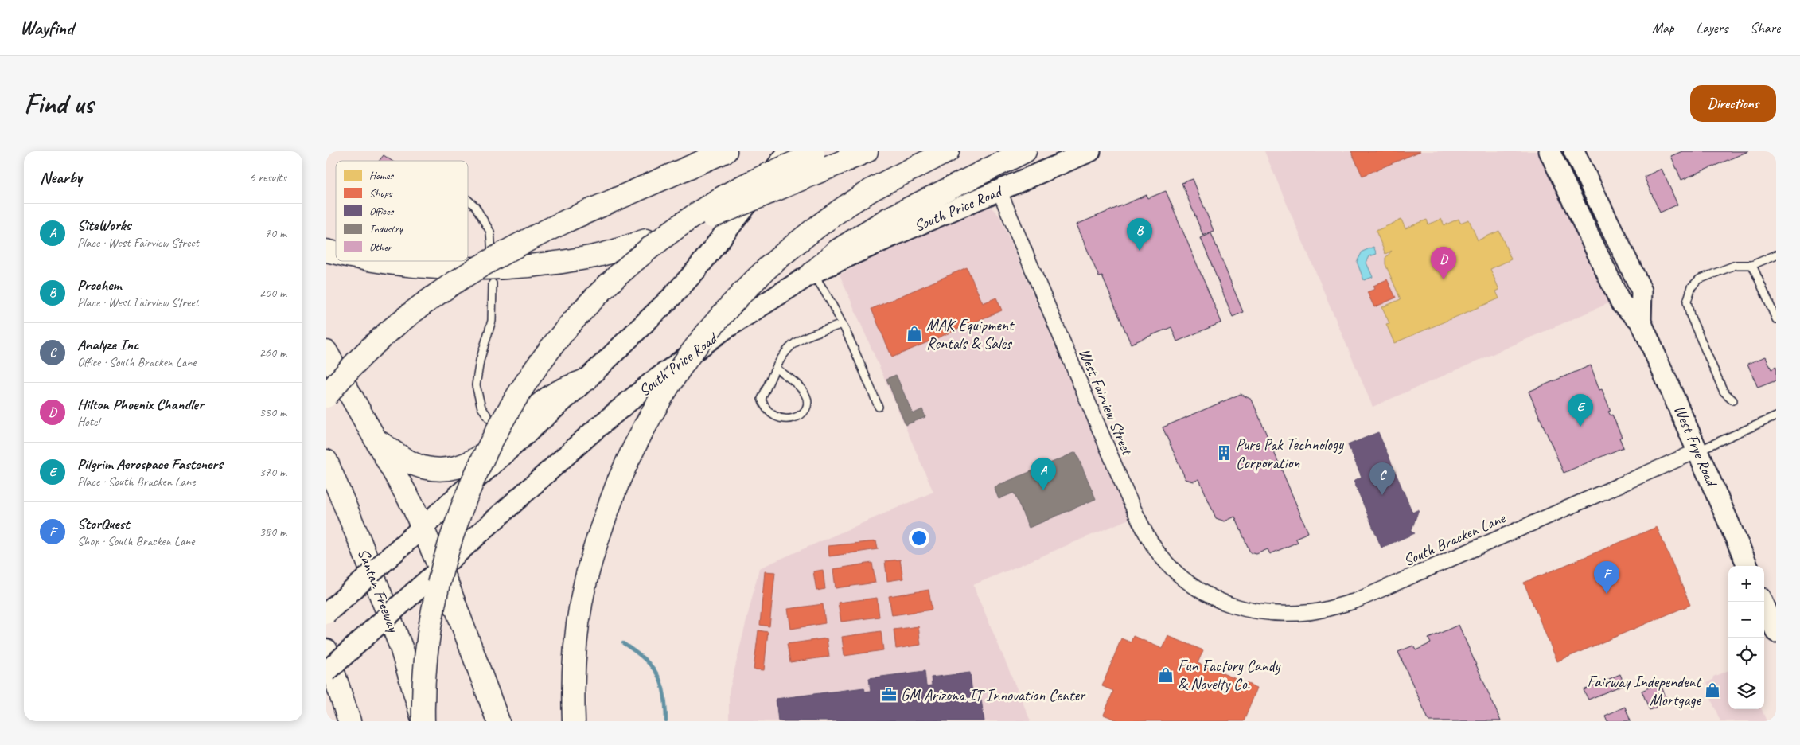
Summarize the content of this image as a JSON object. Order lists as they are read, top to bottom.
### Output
{
  "streets": {
    "highway": ["Santan Freeway"],
    "main road": ["South Price Road", "West Frye Road"],
    "street": ["West Fairview Street", "South Bracken Lane"]
  },
  "crossings": [
    ["South Price Road", "West Fairview Street"],
    ["West Fairview Street", "South Bracken Lane"],
    ["West Frye Road", "South Bracken Lane"]
  ],
  "places": {
    "shop": ["MAK Equipment Rentals & Sales", "Fun Factory Candy & Novelty Co.", "Fairway Independent Mortgage"],
    "building": ["Pure Pak Technology Corporation"],
    "office": ["GM Arizona IT Innovation Center"]
  },
  "legend": [
    "Homes",
    "Shops",
    "Offices",
    "Industry",
    "Other"
  ],
  "page": {
    "header": "Wayfind",
    "nav": ["Map", "Layers", "Share"],
    "buttons": "Directions",
    "title": "Find us",
    "heading": ["Nearby", "6 results"],
    "list": [
      {
        "mark": "A",
        "name": "SiteWorks",
        "note": "Place · West Fairview Street",
        "value": "70 m"
      },
      {
        "mark": "B",
        "name": "Prochem",
        "note": "Place · West Fairview Street",
        "value": "200 m"
      },
      {
        "mark": "C",
        "name": "Analyze Inc",
        "note": "Office · South Bracken Lane",
        "value": "260 m"
      },
      {
        "mark": "D",
        "name": "Hilton Phoenix Chandler",
        "note": "Hotel",
        "value": "330 m"
      },
      {
        "mark": "E",
        "name": "Pilgrim Aerospace Fasteners",
        "note": "Place · South Bracken Lane",
        "value": "370 m"
      },
      {
        "mark": "F",
        "name": "StorQuest",
        "note": "Shop · South Bracken Lane",
        "value": "380 m"
      }
    ],
    "pins": [
      "B",
      "D",
      "E",
      "A",
      "C",
      "F"
    ],
    "map_buttons": ["+", "−"]
  }
}
